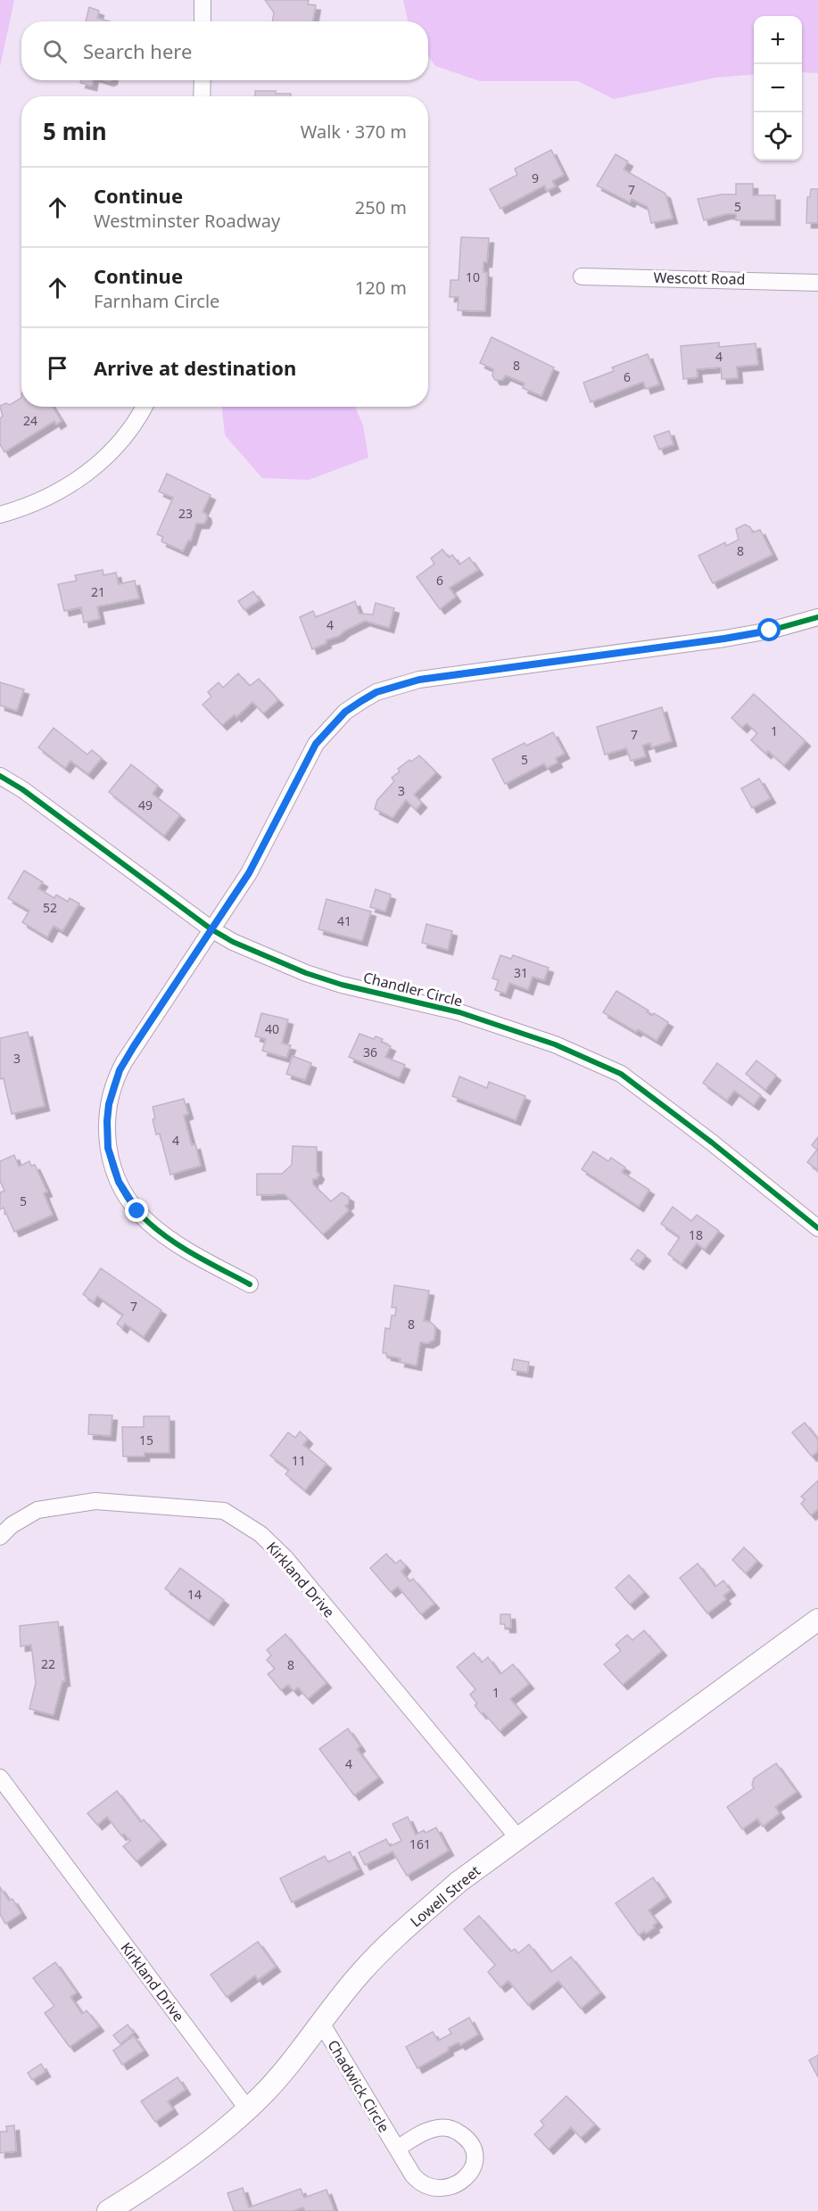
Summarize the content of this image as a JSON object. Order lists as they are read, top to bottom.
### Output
{
  "streets": {
    "main road": ["Lowell Street"],
    "street": [
      "Wescott Road",
      "Chandler Circle",
      "Kirkland Drive",
      "Chadwick Circle"
    ]
  },
  "crossings": [
    ["Kirkland Drive", "Lowell Street"],
    ["Lowell Street", "Chadwick Circle"]
  ],
  "house_numbers": [
    "9",
    "7",
    "5",
    "10",
    "4",
    "8",
    "6",
    "24",
    "23",
    "8",
    "6",
    "21",
    "4",
    "1",
    "7",
    "5",
    "3",
    "49",
    "52",
    "41",
    "31",
    "40",
    "36",
    "3",
    "4",
    "5",
    "18",
    "7",
    "8",
    "15",
    "11",
    "14",
    "22",
    "8",
    "1",
    "4",
    "161"
  ],
  "page": {
    "map_buttons": ["+", "−"],
    "search": "Search here",
    "heading": ["5 min", "Walk · 370 m"],
    "list": [
      ["Continue", "Westminster Roadway", "250 m"],
      ["Continue", "Farnham Circle", "120 m"],
      "Arrive at destination"
    ]
  }
}
